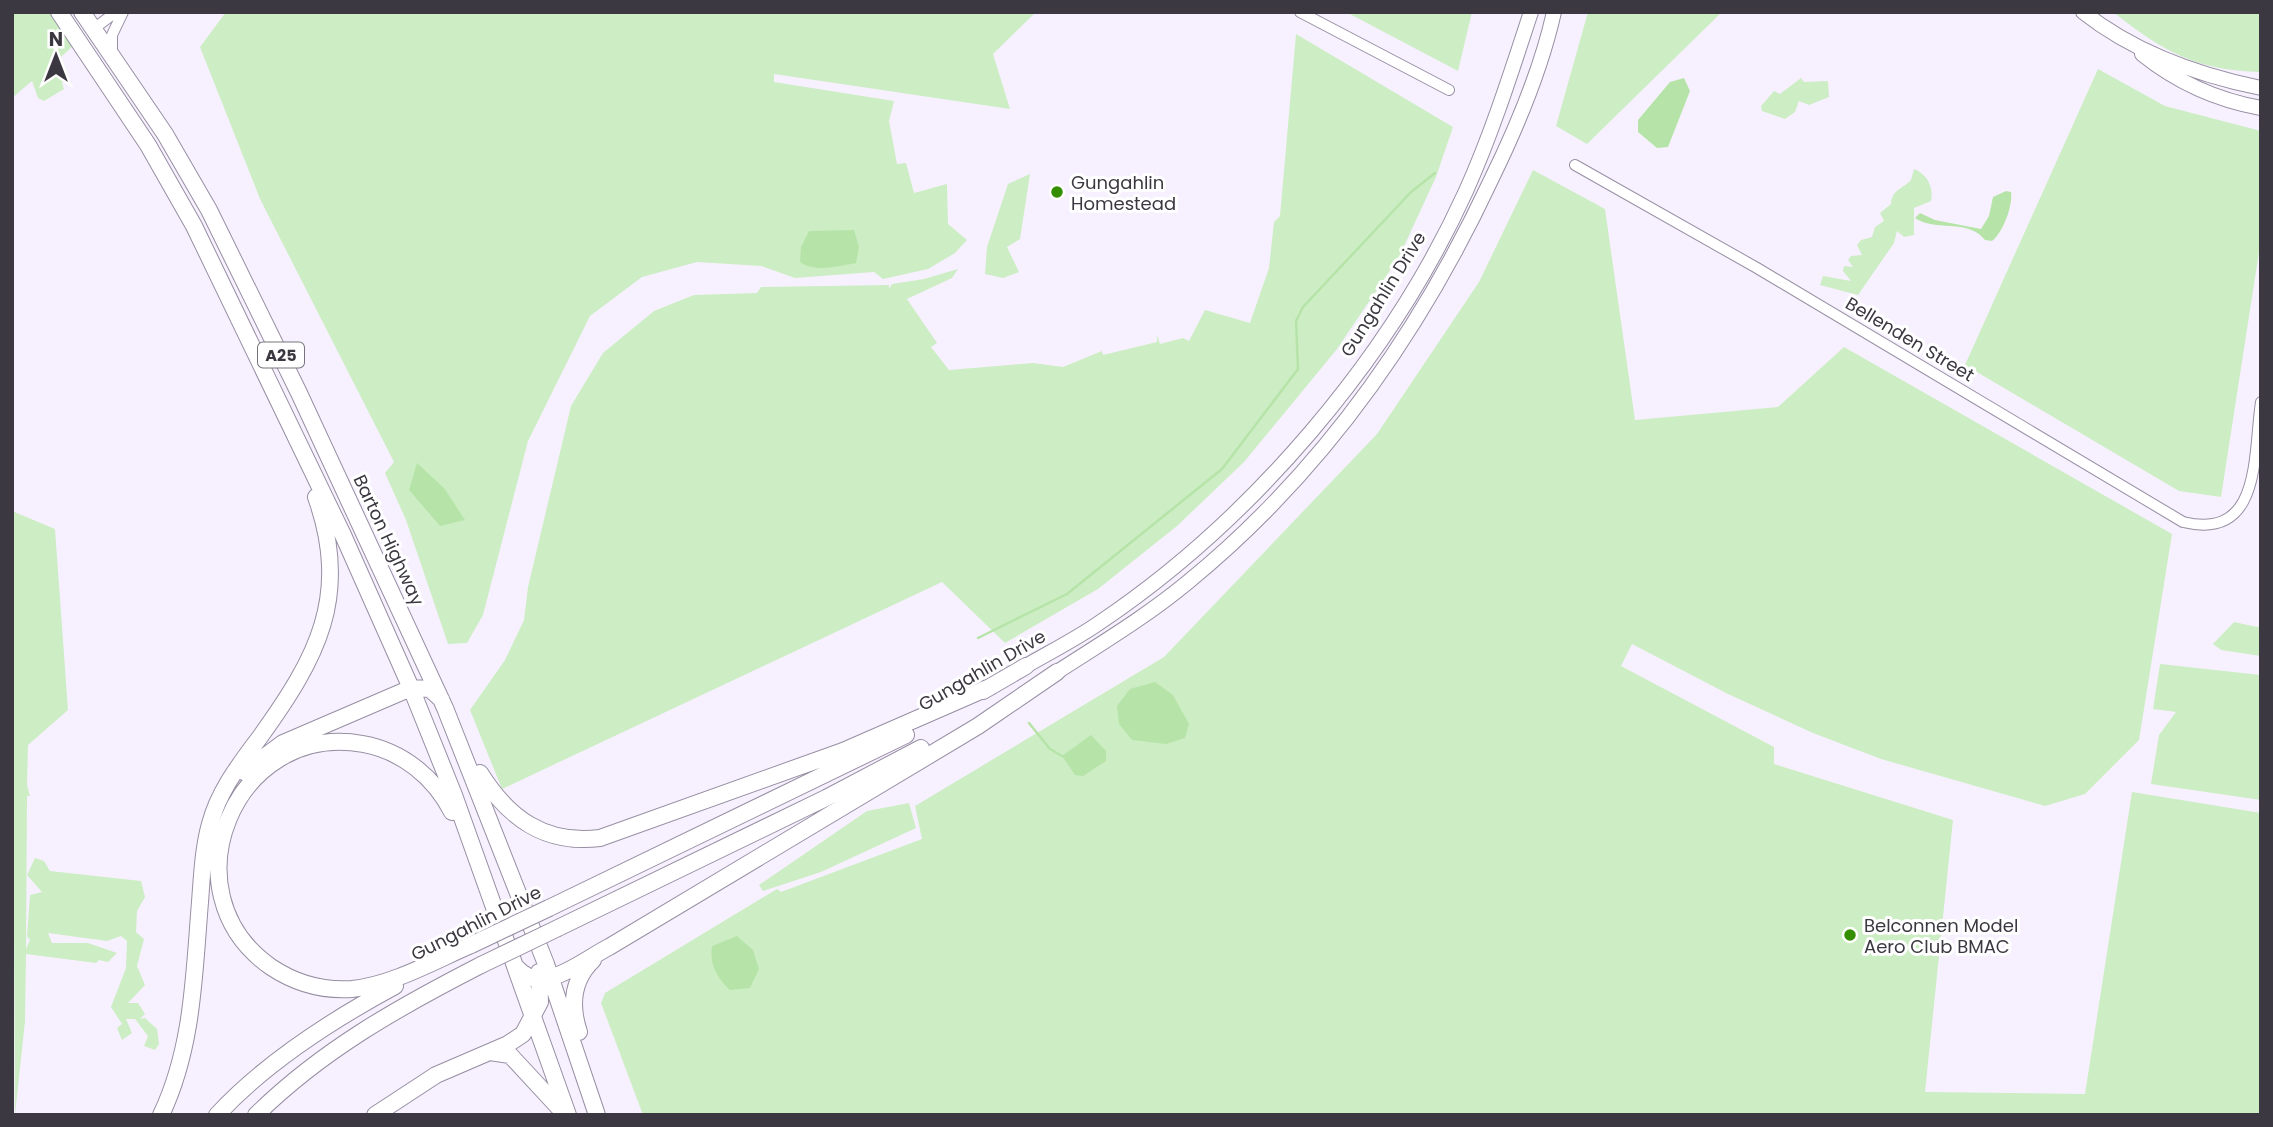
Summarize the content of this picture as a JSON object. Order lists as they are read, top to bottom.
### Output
{
  "streets": {
    "highway": ["Gungahlin Drive", "A25", "Barton Highway"],
    "street": ["Bellenden Street"]
  },
  "places": ["Gungahlin Homestead", "Belconnen Model Aero Club BMAC"],
  "north": "top"
}
